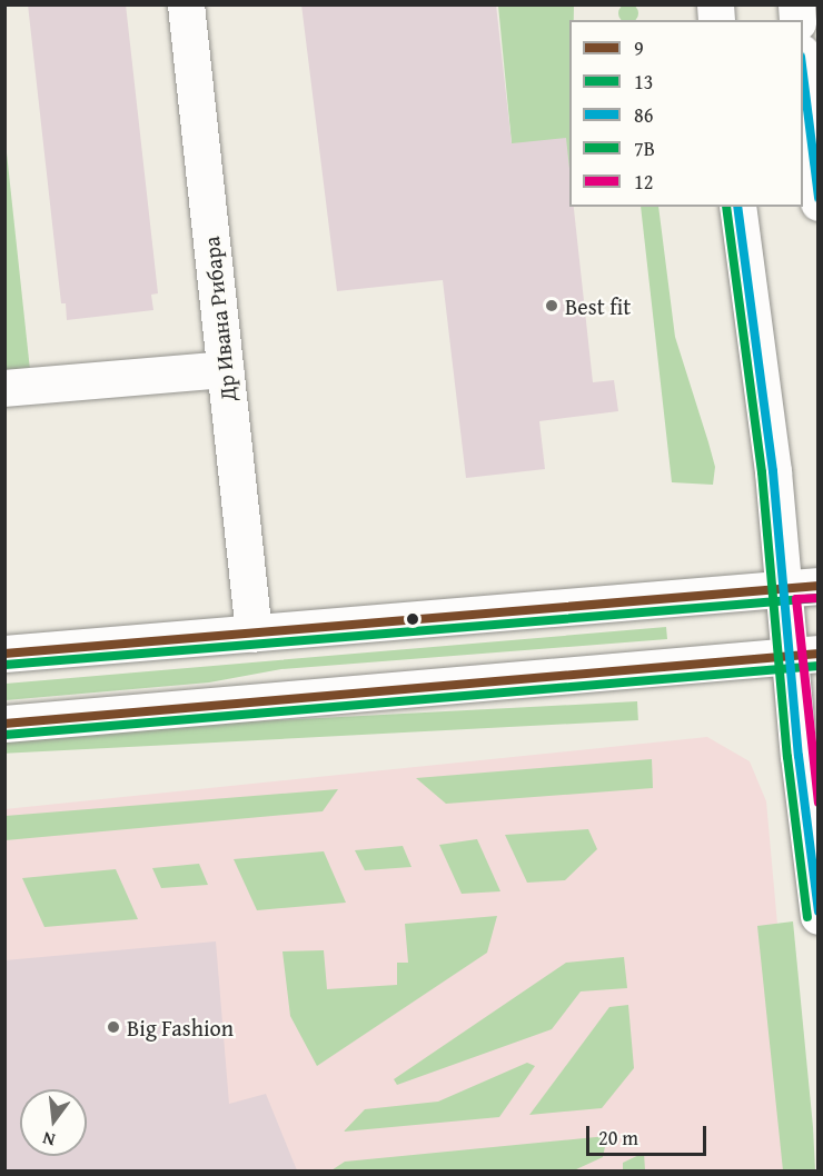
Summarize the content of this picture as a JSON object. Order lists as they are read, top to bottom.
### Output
{
  "streets": {
    "main road": ["Др Ивана Рибара"]
  },
  "places": ["Best fit", "Big Fashion"],
  "lines": [
    "transit line 86",
    "transit line 7B",
    "transit line 9",
    "transit line 13",
    "transit line 12"
  ],
  "legend": [
    "9",
    "13",
    "86",
    "7B",
    "12"
  ],
  "scale_bar": "20 m",
  "north": "bottom"
}
